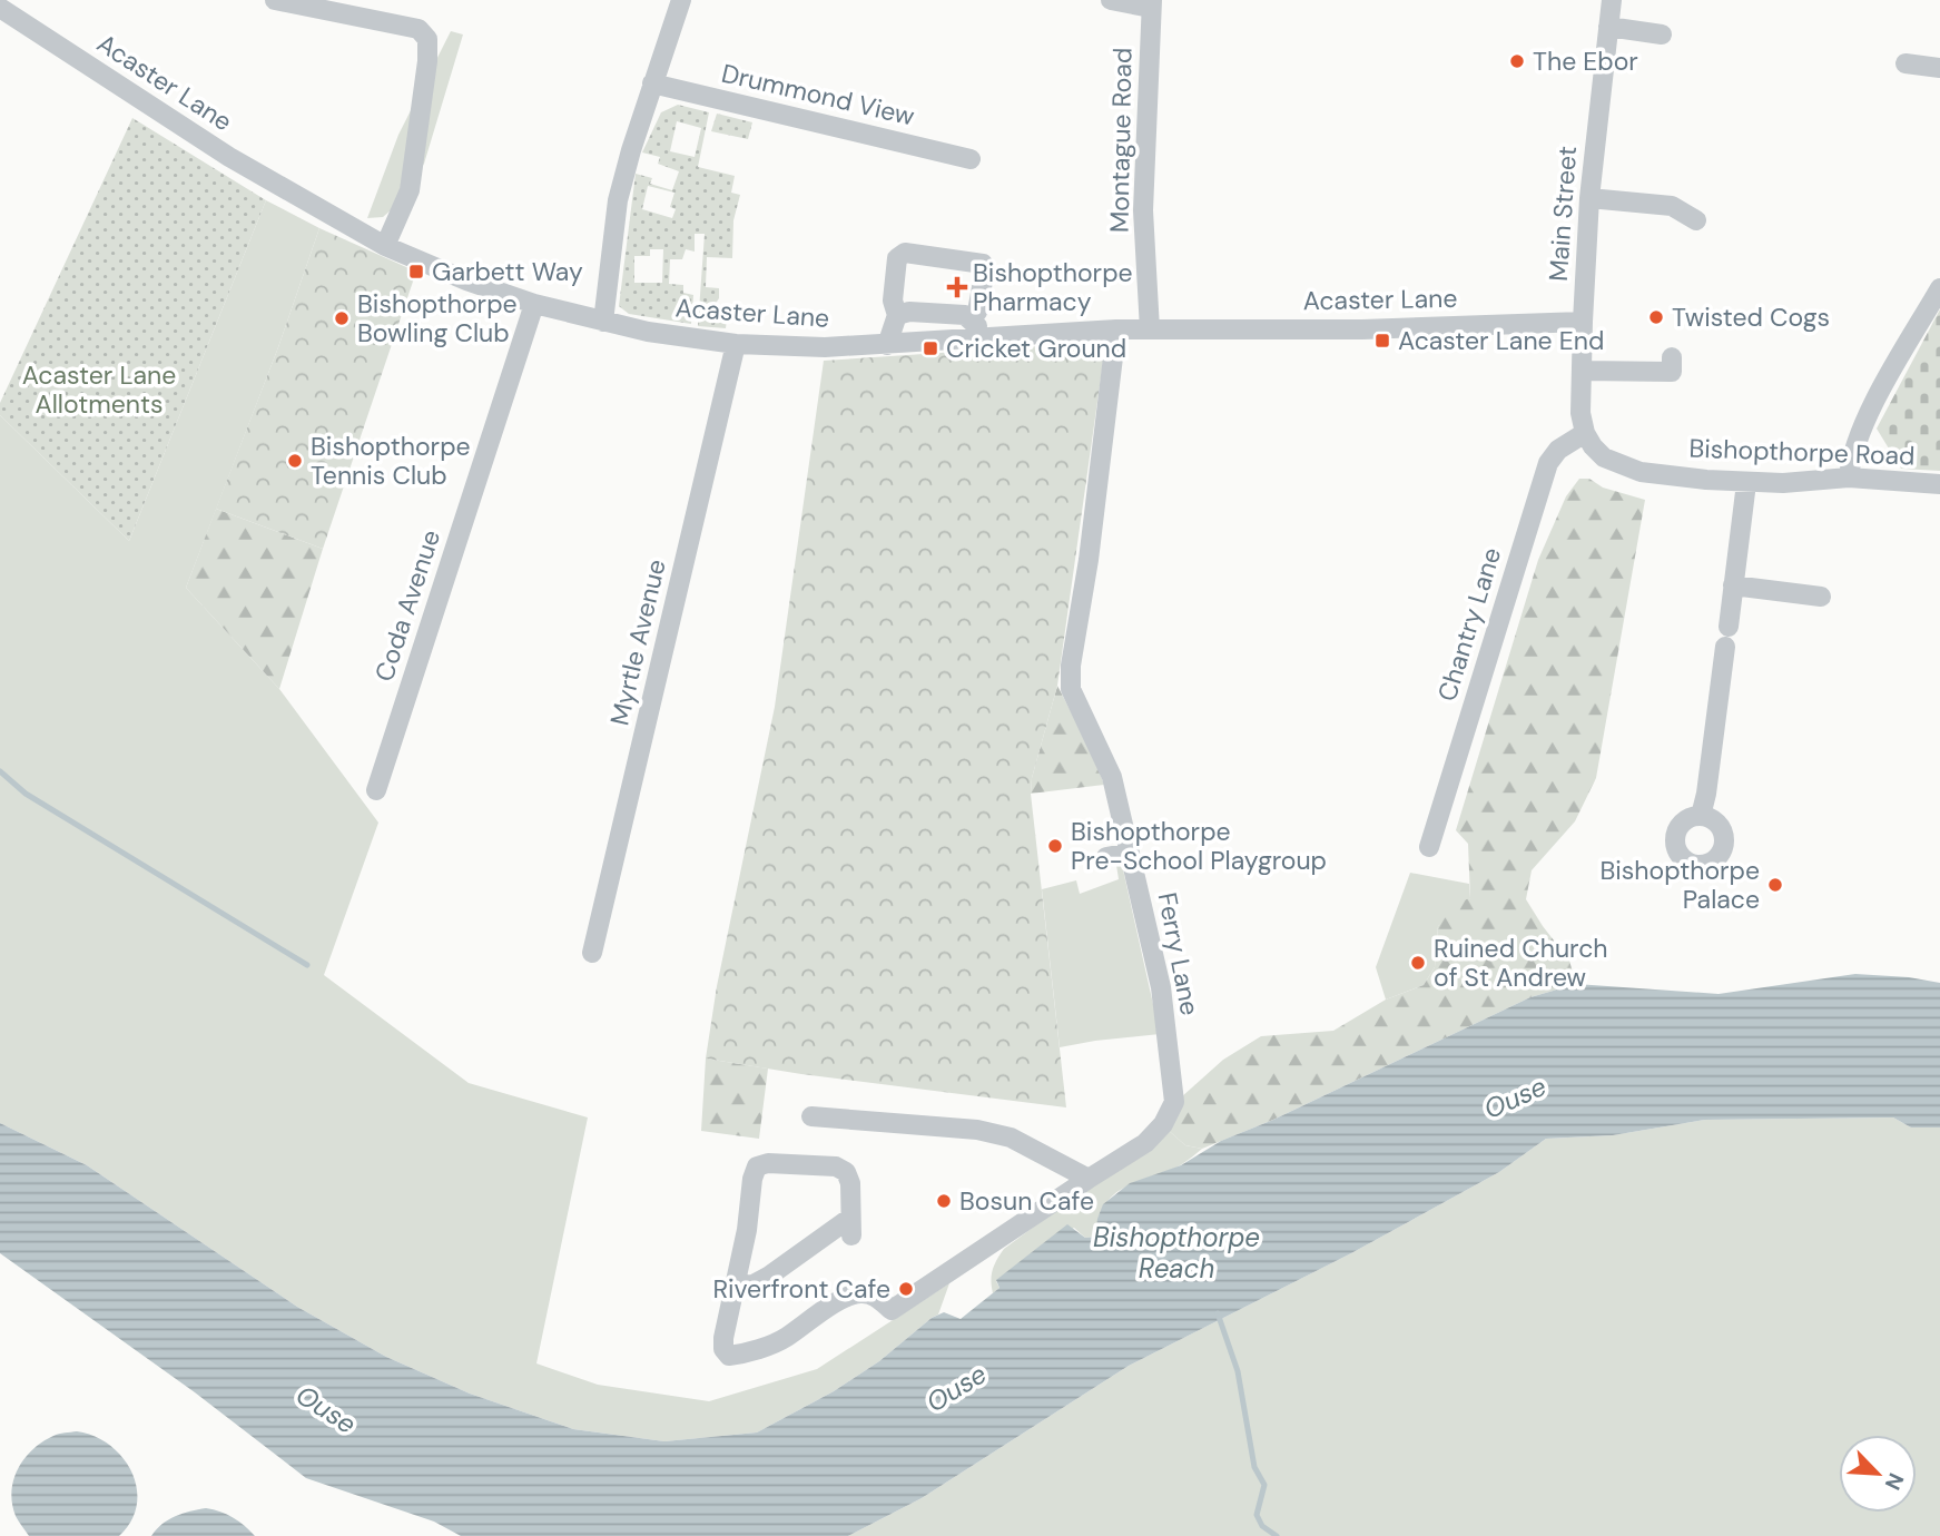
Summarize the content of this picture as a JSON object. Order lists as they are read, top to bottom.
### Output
{
  "streets": {
    "street": [
      "Acaster Lane",
      "Drummond View",
      "Montague Road",
      "Main Street",
      "Bishopthorpe Road",
      "Coda Avenue",
      "Chantry Lane",
      "Myrtle Avenue",
      "Ferry Lane"
    ]
  },
  "crossings": [
    ["Acaster Lane", "Montague Road"],
    ["Acaster Lane", "Main Street"],
    ["Acaster Lane", "Coda Avenue"],
    ["Acaster Lane", "Myrtle Avenue"],
    ["Acaster Lane", "Ferry Lane"],
    ["Main Street", "Bishopthorpe Road"],
    ["Main Street", "Chantry Lane"],
    ["Bishopthorpe Road", "Chantry Lane"]
  ],
  "water": ["Ouse", "Bishopthorpe Reach"],
  "parks": ["Acaster Lane Allotments"],
  "places": {
    "other": [
      "The Ebor",
      "Twisted Cogs",
      "Bishopthorpe Bowling Club",
      "Bishopthorpe Tennis Club",
      "Bishopthorpe Pre-School Playgroup",
      "Bishopthorpe Palace",
      "Ruined Church of St Andrew",
      "Bosun Cafe",
      "Riverfront Cafe"
    ],
    "transit": ["Garbett Way", "Acaster Lane End", "Cricket Ground"],
    "health": ["Bishopthorpe Pharmacy"]
  },
  "north": "bottom right"
}
